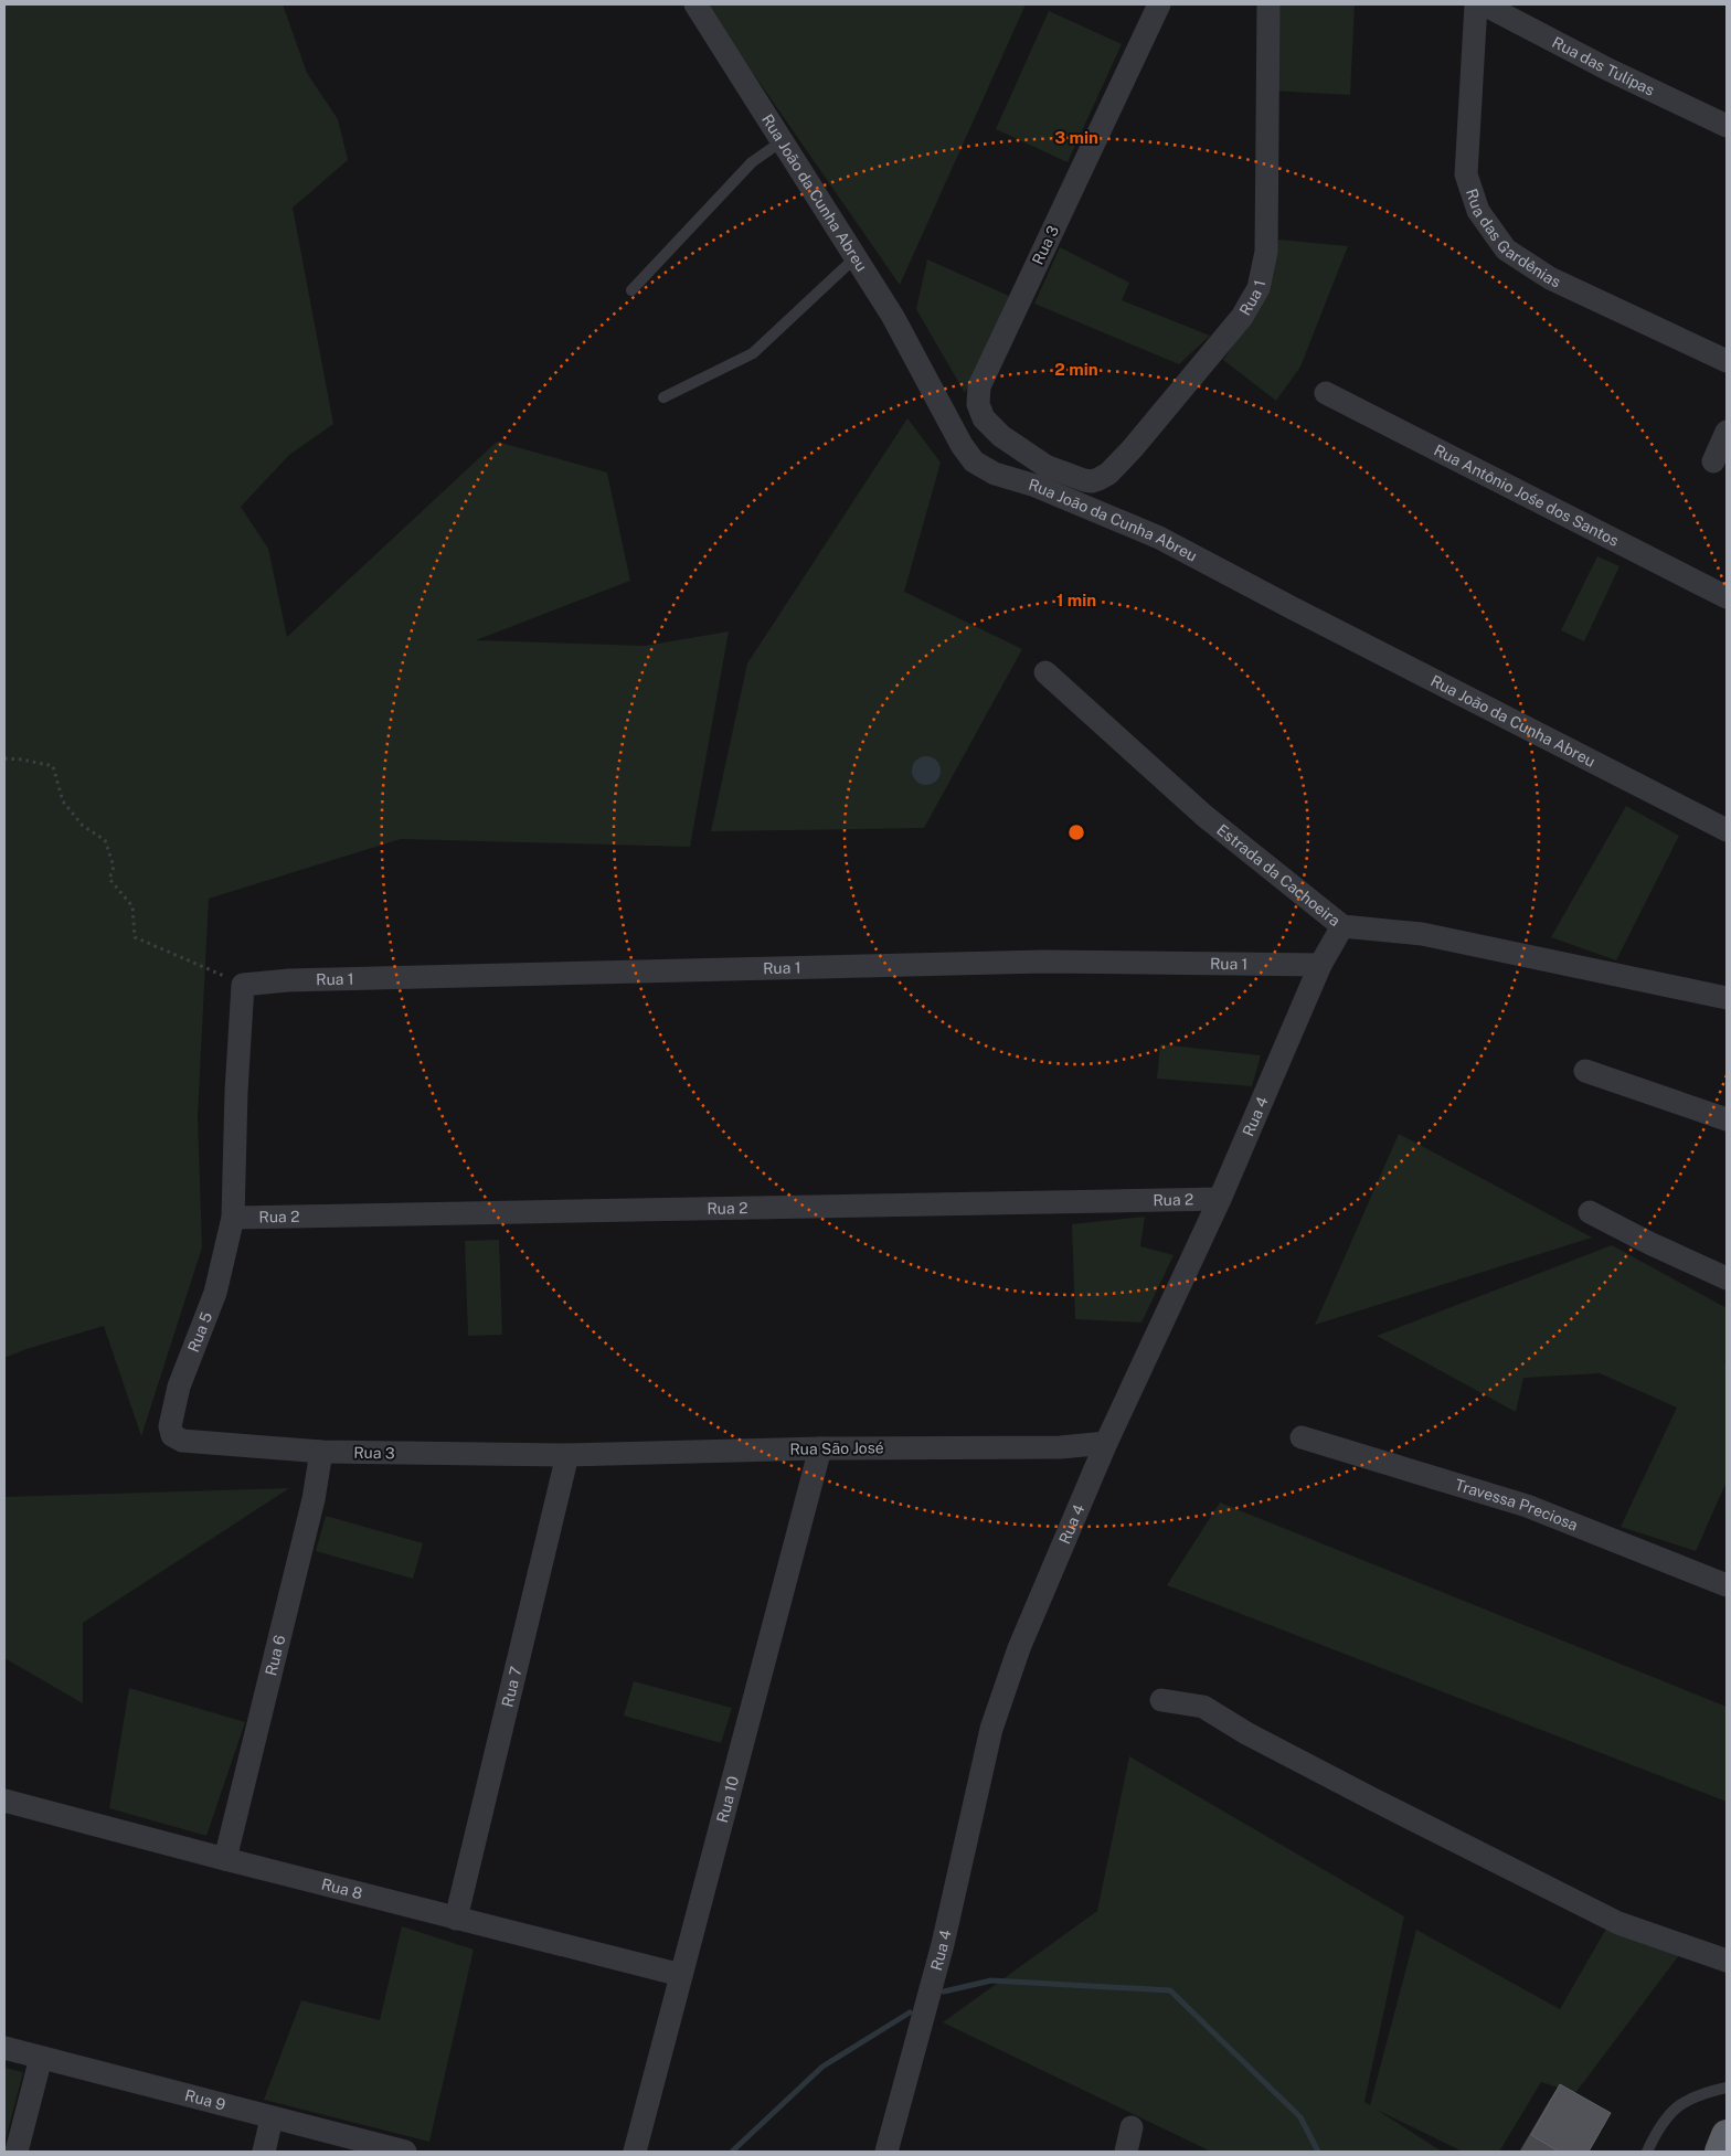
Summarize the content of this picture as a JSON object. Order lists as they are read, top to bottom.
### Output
{
  "streets": {
    "street": [
      "Rua das Tulípas",
      "Rua João da Cunha Abreu",
      "Rua das Gardênias",
      "Rua 3",
      "Rua 1",
      "Rua Antônio Jośe dos Santos",
      "Estrada da Cachoeira",
      "Rua 4",
      "Rua 2",
      "Rua 5",
      "Rua São José",
      "Travessa Preciosa",
      "Rua 6",
      "Rua 7",
      "Rua 10",
      "Rua 8",
      "Rua 9"
    ]
  },
  "crossings": [
    ["Rua João da Cunha Abreu", "Rua 3"],
    ["Rua João da Cunha Abreu", "Rua 1"],
    ["Rua 3", "Rua 1"],
    ["Rua 3", "Rua 5"],
    ["Rua 3", "Rua São José"],
    ["Rua 3", "Rua 6"],
    ["Rua 3", "Rua 7"],
    ["Rua 1", "Rua 4"],
    ["Estrada da Cachoeira", "Rua 4"],
    ["Rua 4", "Rua 2"],
    ["Rua 4", "Rua São José"],
    ["Rua 2", "Rua 5"],
    ["Rua São José", "Rua 7"],
    ["Rua São José", "Rua 10"],
    ["Rua 6", "Rua 8"],
    ["Rua 7", "Rua 8"],
    ["Rua 10", "Rua 8"]
  ],
  "rings": ["3 min", "2 min", "1 min"]
}
